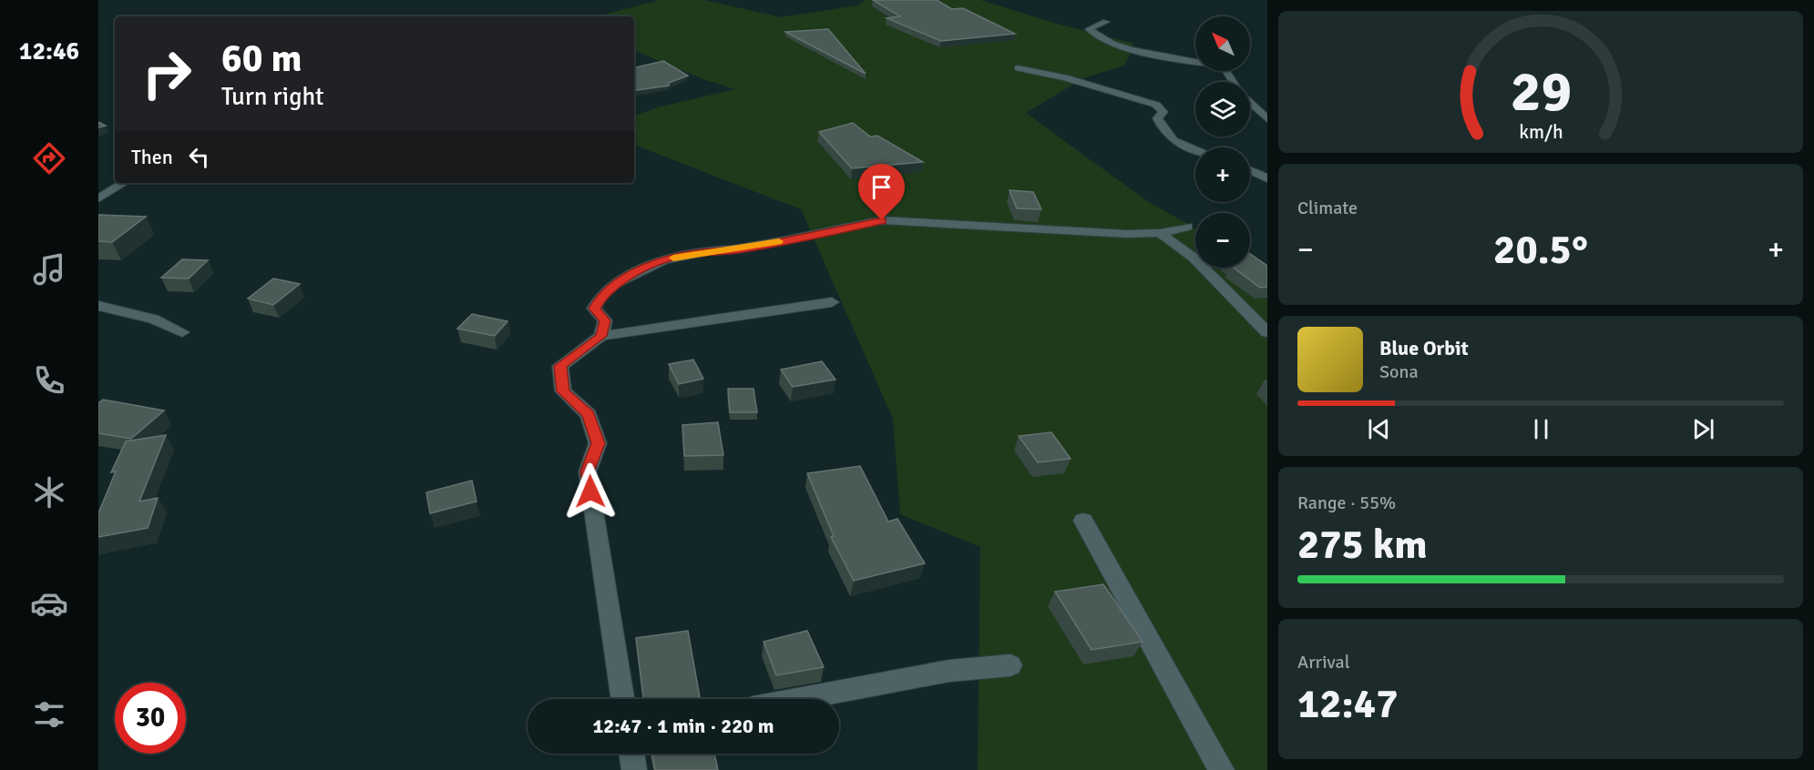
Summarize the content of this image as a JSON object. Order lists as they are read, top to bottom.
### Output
{
  "north": "top left",
  "page": {
    "tabs": "12:46",
    "map_buttons": ["+", "−"],
    "turn": ["60 m", "Turn right"],
    "then": "Then",
    "tile": [
      "Climate",
      ["Range · 55%", "275 km"],
      ["Arrival", "12:47"]
    ],
    "heat": ["−", "20.5°", "+"],
    "song": ["Blue Orbit", "Sona"],
    "limit": "30",
    "trip": "12:47 · 1 min · 220 m",
    "gauge": ["29", "km/h"]
  }
}
